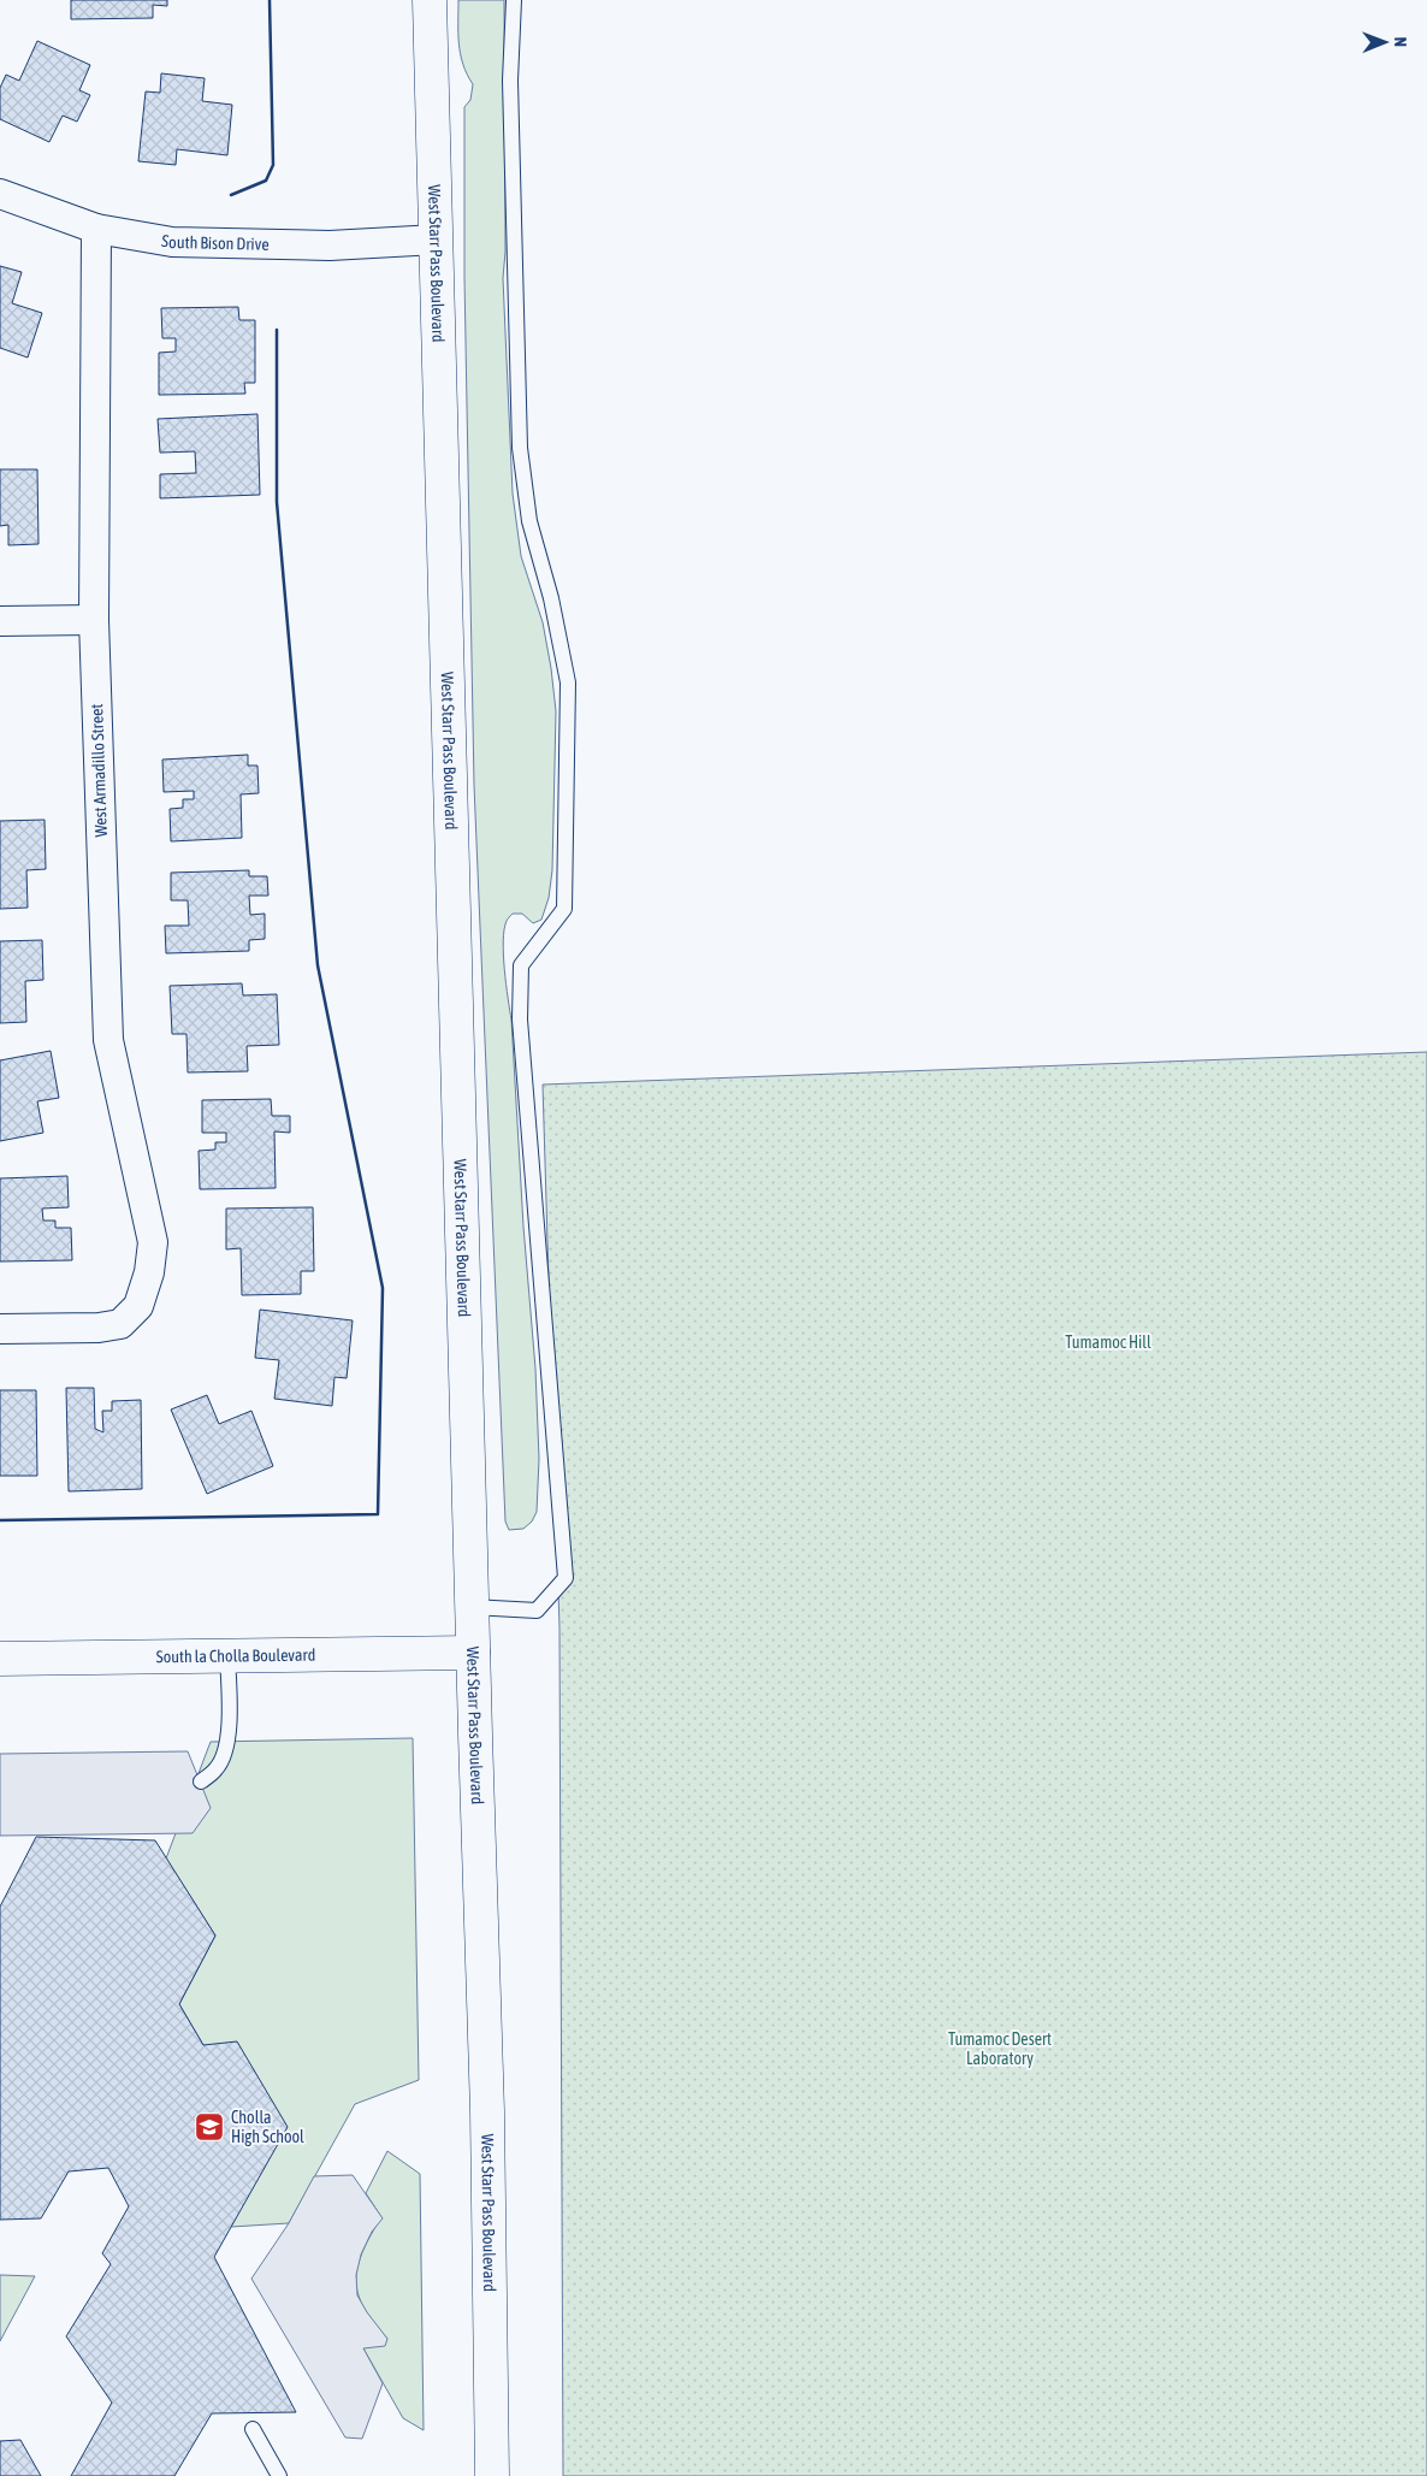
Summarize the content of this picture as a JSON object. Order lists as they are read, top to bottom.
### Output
{
  "streets": {
    "main road": ["West Starr Pass Boulevard", "South la Cholla Boulevard"],
    "street": ["South Bison Drive", "West Armadillo Street"]
  },
  "crossings": [
    ["South Bison Drive", "West Starr Pass Boulevard"],
    ["South Bison Drive", "West Armadillo Street"],
    ["West Starr Pass Boulevard", "South la Cholla Boulevard"]
  ],
  "parks": ["Tumamoc Hill", "Tumamoc Desert Laboratory"],
  "places": {
    "school or university": ["Cholla High School"]
  },
  "north": "right"
}
